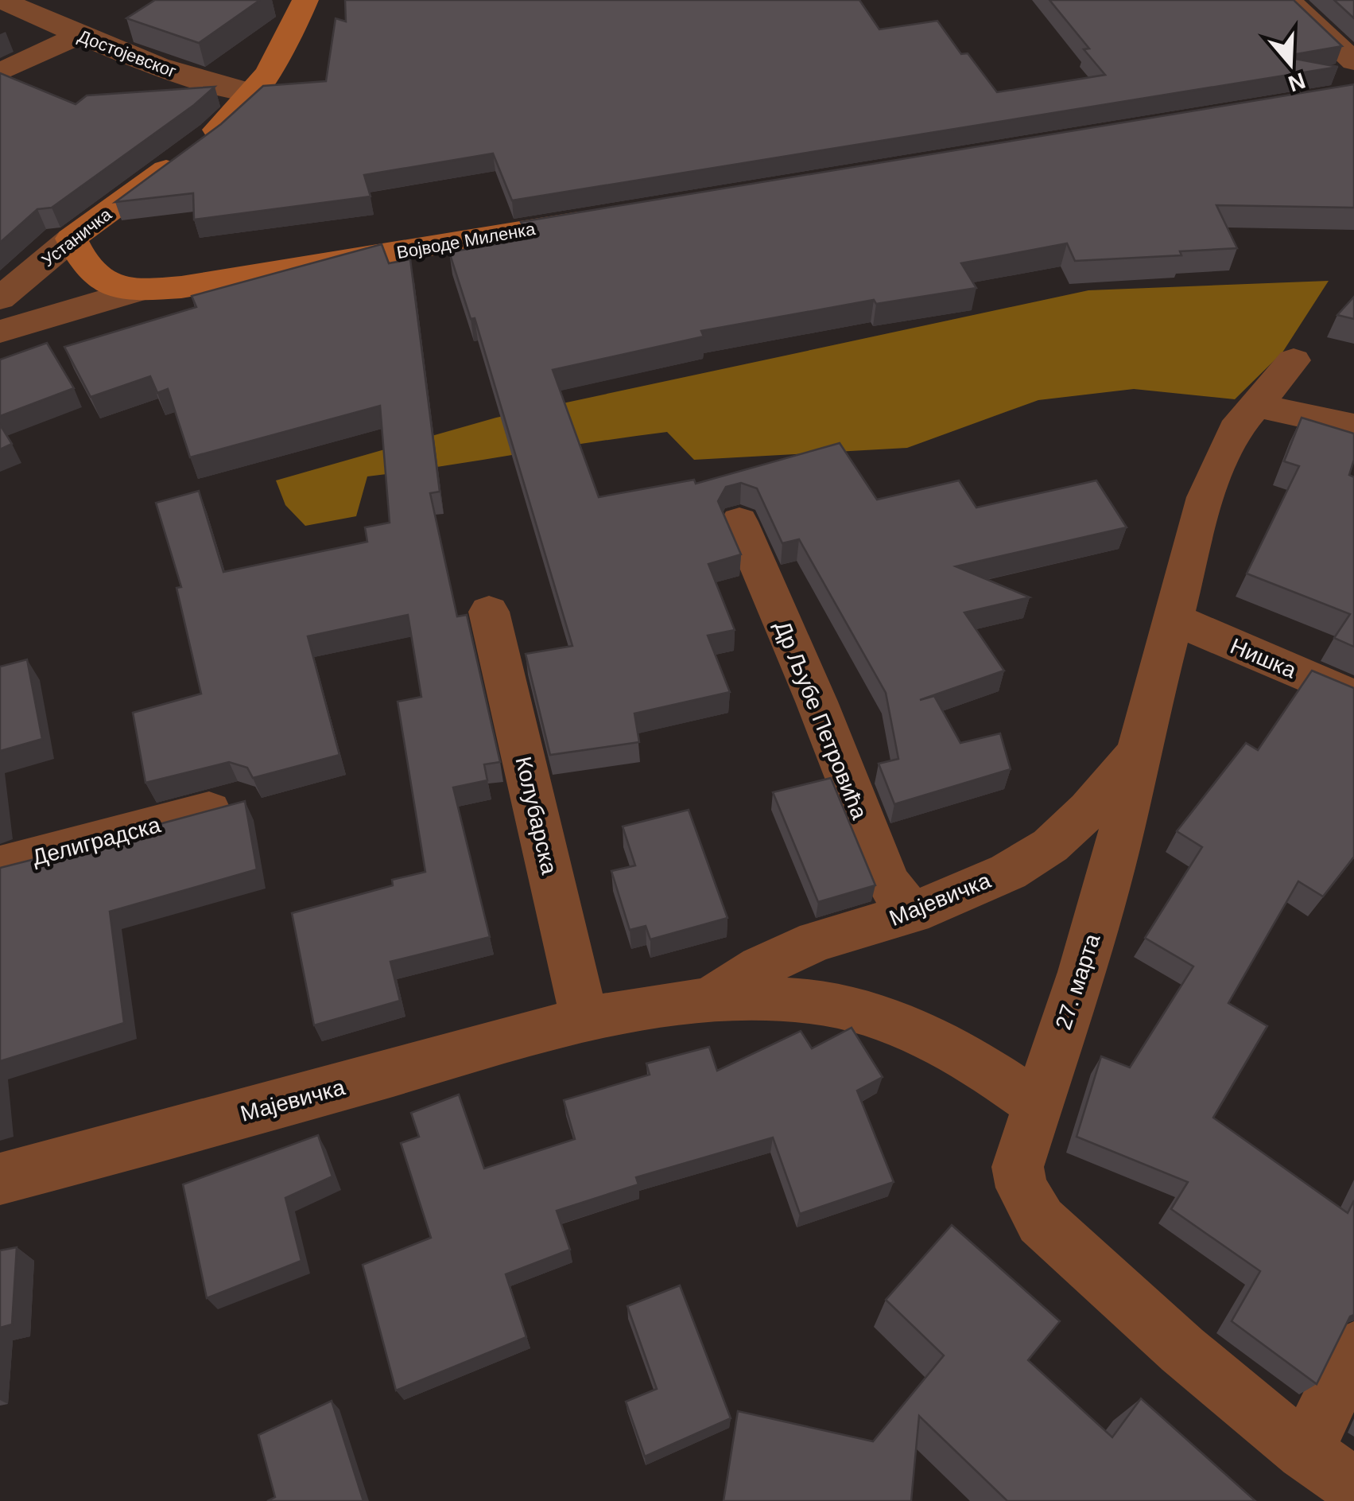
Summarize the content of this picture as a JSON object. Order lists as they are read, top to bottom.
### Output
{
  "streets": {
    "street": [
      "Достојевског",
      "Устаничка",
      "Војводе Миленка",
      "Нишка",
      "Др Љубе Петровића",
      "Колубарска",
      "Делиградска",
      "Мајевичка",
      "27. марта"
    ]
  },
  "crossings": [
    ["Достојевског", "Устаничка"],
    ["Устаничка", "Војводе Миленка"],
    ["Нишка", "27. марта"],
    ["Др Љубе Петровића", "Мајевичка"],
    ["Колубарска", "Мајевичка"],
    ["Мајевичка", "27. марта"]
  ],
  "north": "bottom"
}
